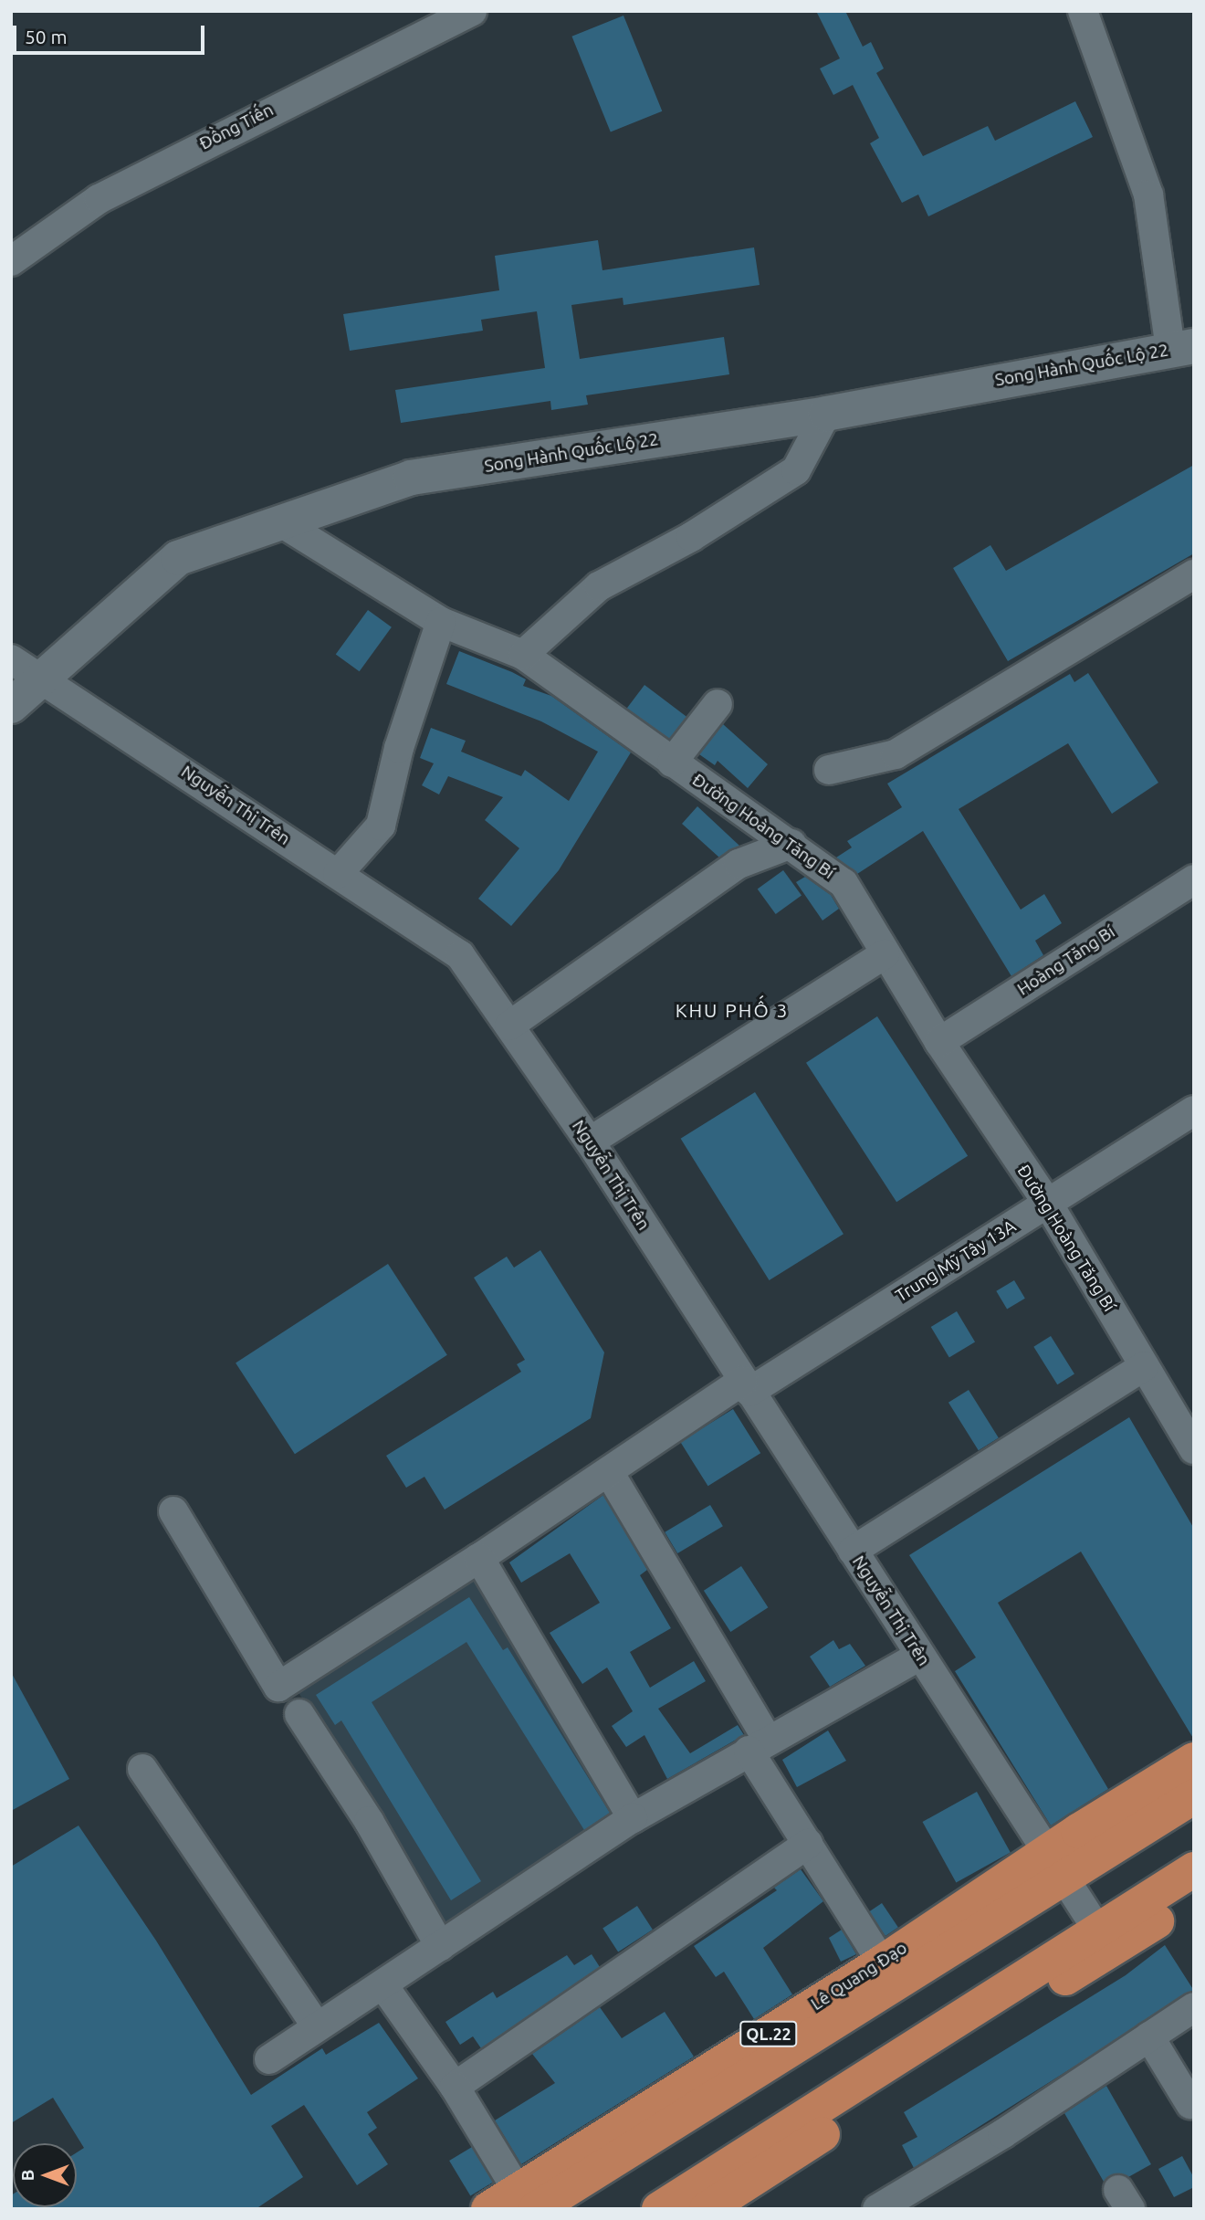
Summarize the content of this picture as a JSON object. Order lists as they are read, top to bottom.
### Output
{
  "streets": {
    "highway": ["Lê Quang Đạo", "QL.22"],
    "street": [
      "Đồng Tiến",
      "Song Hành Quốc Lộ 22",
      "Nguyễn Thị Trên",
      "Đường Hoàng Tăng Bí",
      "Hoàng Tăng Bí",
      "Trung Mỹ Tây 13A"
    ]
  },
  "crossings": [
    ["Song Hành Quốc Lộ 22", "Nguyễn Thị Trên"],
    ["Song Hành Quốc Lộ 22", "Đường Hoàng Tăng Bí"],
    ["Nguyễn Thị Trên", "Trung Mỹ Tây 13A"],
    ["Nguyễn Thị Trên", "Lê Quang Đạo"],
    ["Đường Hoàng Tăng Bí", "Hoàng Tăng Bí"],
    ["Đường Hoàng Tăng Bí", "Trung Mỹ Tây 13A"]
  ],
  "districts": ["KHU PHỐ 3"],
  "scale_bar": "50 m",
  "north": "left"
}
